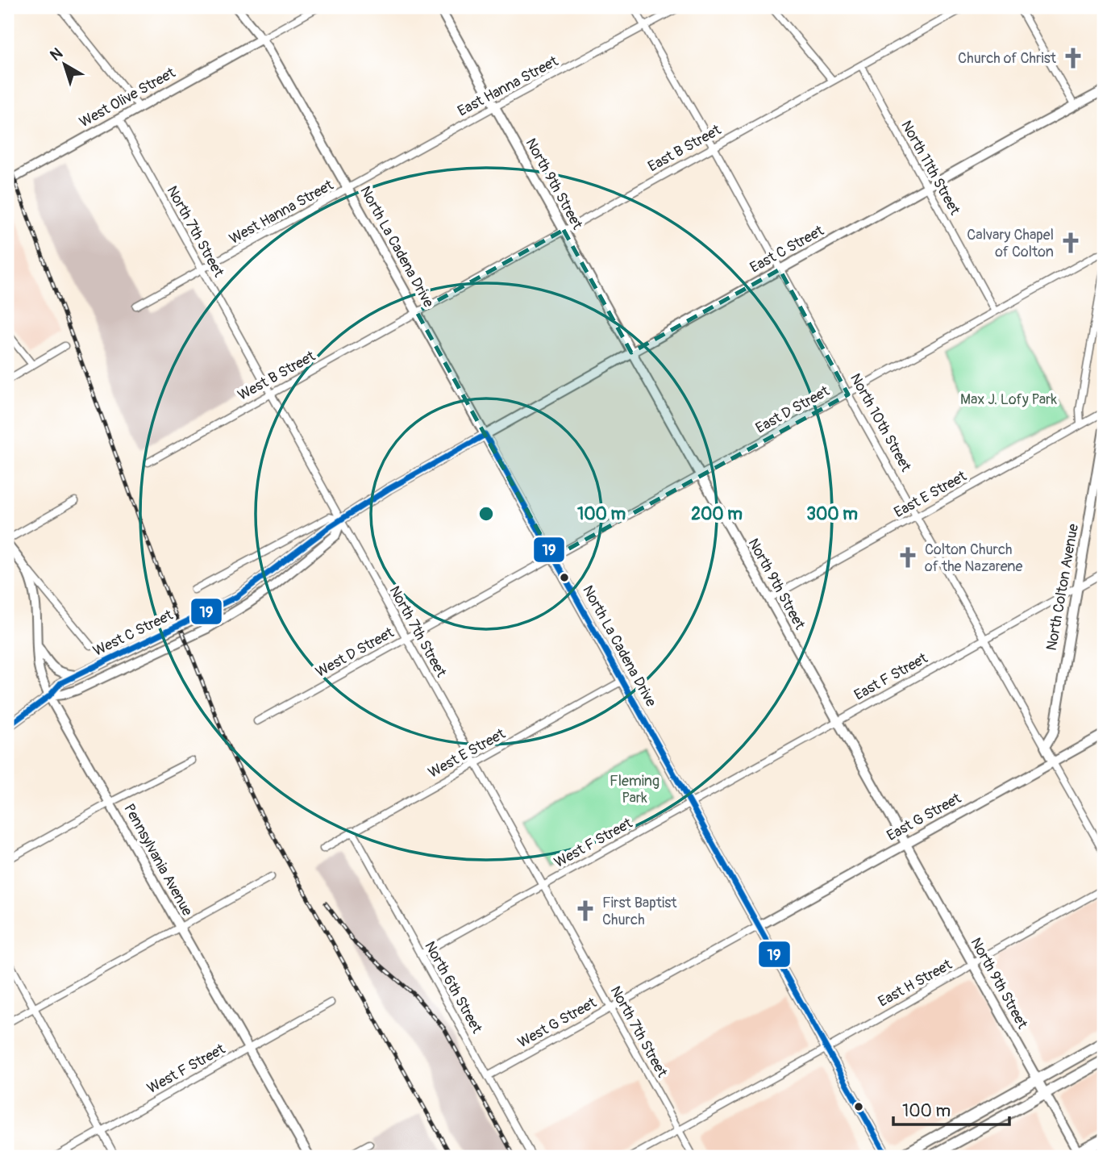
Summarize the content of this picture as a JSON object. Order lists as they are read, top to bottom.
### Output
{
  "streets": {
    "street": [
      "East Hanna Street",
      "West Olive Street",
      "East B Street",
      "North 11th Street",
      "North 9th Street",
      "West Hanna Street",
      "North 7th Street",
      "North La Cadena Drive",
      "East C Street",
      "West B Street",
      "East D Street",
      "North 10th Street",
      "East E Street",
      "North Colton Avenue",
      "West C Street",
      "West D Street",
      "East F Street",
      "West E Street",
      "East G Street",
      "West F Street",
      "Pennsylvania Avenue",
      "East H Street",
      "North 6th Street",
      "West G Street"
    ]
  },
  "crossings": [
    ["East Hanna Street", "North 9th Street"],
    ["East Hanna Street", "West Hanna Street"],
    ["East Hanna Street", "North La Cadena Drive"],
    ["East Hanna Street", "North 10th Street"],
    ["West Olive Street", "North 7th Street"],
    ["West Olive Street", "North La Cadena Drive"],
    ["East B Street", "North 11th Street"],
    ["East B Street", "North 9th Street"],
    ["East B Street", "North La Cadena Drive"],
    ["East B Street", "West B Street"],
    ["East B Street", "North 10th Street"],
    ["North 11th Street", "East C Street"],
    ["North 11th Street", "East D Street"],
    ["North 9th Street", "East C Street"],
    ["North 9th Street", "East D Street"],
    ["North 9th Street", "East E Street"],
    ["North 9th Street", "East F Street"],
    ["North 9th Street", "East G Street"],
    ["North 9th Street", "East H Street"],
    ["West Hanna Street", "North 7th Street"],
    ["West Hanna Street", "North La Cadena Drive"],
    ["North 7th Street", "West B Street"],
    ["North 7th Street", "West C Street"],
    ["North 7th Street", "West D Street"],
    ["North 7th Street", "West E Street"],
    ["North 7th Street", "West F Street"],
    ["North 7th Street", "East H Street"],
    ["North 7th Street", "West G Street"],
    ["North La Cadena Drive", "East C Street"],
    ["North La Cadena Drive", "West B Street"],
    ["North La Cadena Drive", "East D Street"],
    ["North La Cadena Drive", "West C Street"],
    ["North La Cadena Drive", "West D Street"],
    ["North La Cadena Drive", "East F Street"],
    ["North La Cadena Drive", "West E Street"],
    ["North La Cadena Drive", "East G Street"],
    ["North La Cadena Drive", "West F Street"],
    ["North La Cadena Drive", "East H Street"],
    ["North La Cadena Drive", "West G Street"],
    ["East C Street", "North 10th Street"],
    ["East C Street", "West C Street"],
    ["East D Street", "North 10th Street"],
    ["East D Street", "West D Street"],
    ["North 10th Street", "East E Street"],
    ["North 10th Street", "North Colton Avenue"],
    ["North 10th Street", "East F Street"],
    ["North 10th Street", "East G Street"],
    ["North Colton Avenue", "East F Street"],
    ["West C Street", "Pennsylvania Avenue"],
    ["East F Street", "West F Street"],
    ["West E Street", "North 6th Street"],
    ["East G Street", "West G Street"],
    ["West F Street", "Pennsylvania Avenue"],
    ["West F Street", "North 6th Street"],
    ["North 6th Street", "West G Street"]
  ],
  "parks": ["Max J. Lofy Park", "Fleming Park"],
  "places": {
    "church": [
      "Church of Christ",
      "Calvary Chapel of Colton",
      "Colton Church of the Nazarene",
      "First Baptist Church"
    ]
  },
  "lines": ["transit line 19"],
  "scale_bar": "100 m",
  "north": "top left",
  "rings": ["100 m", "200 m", "300 m"]
}
